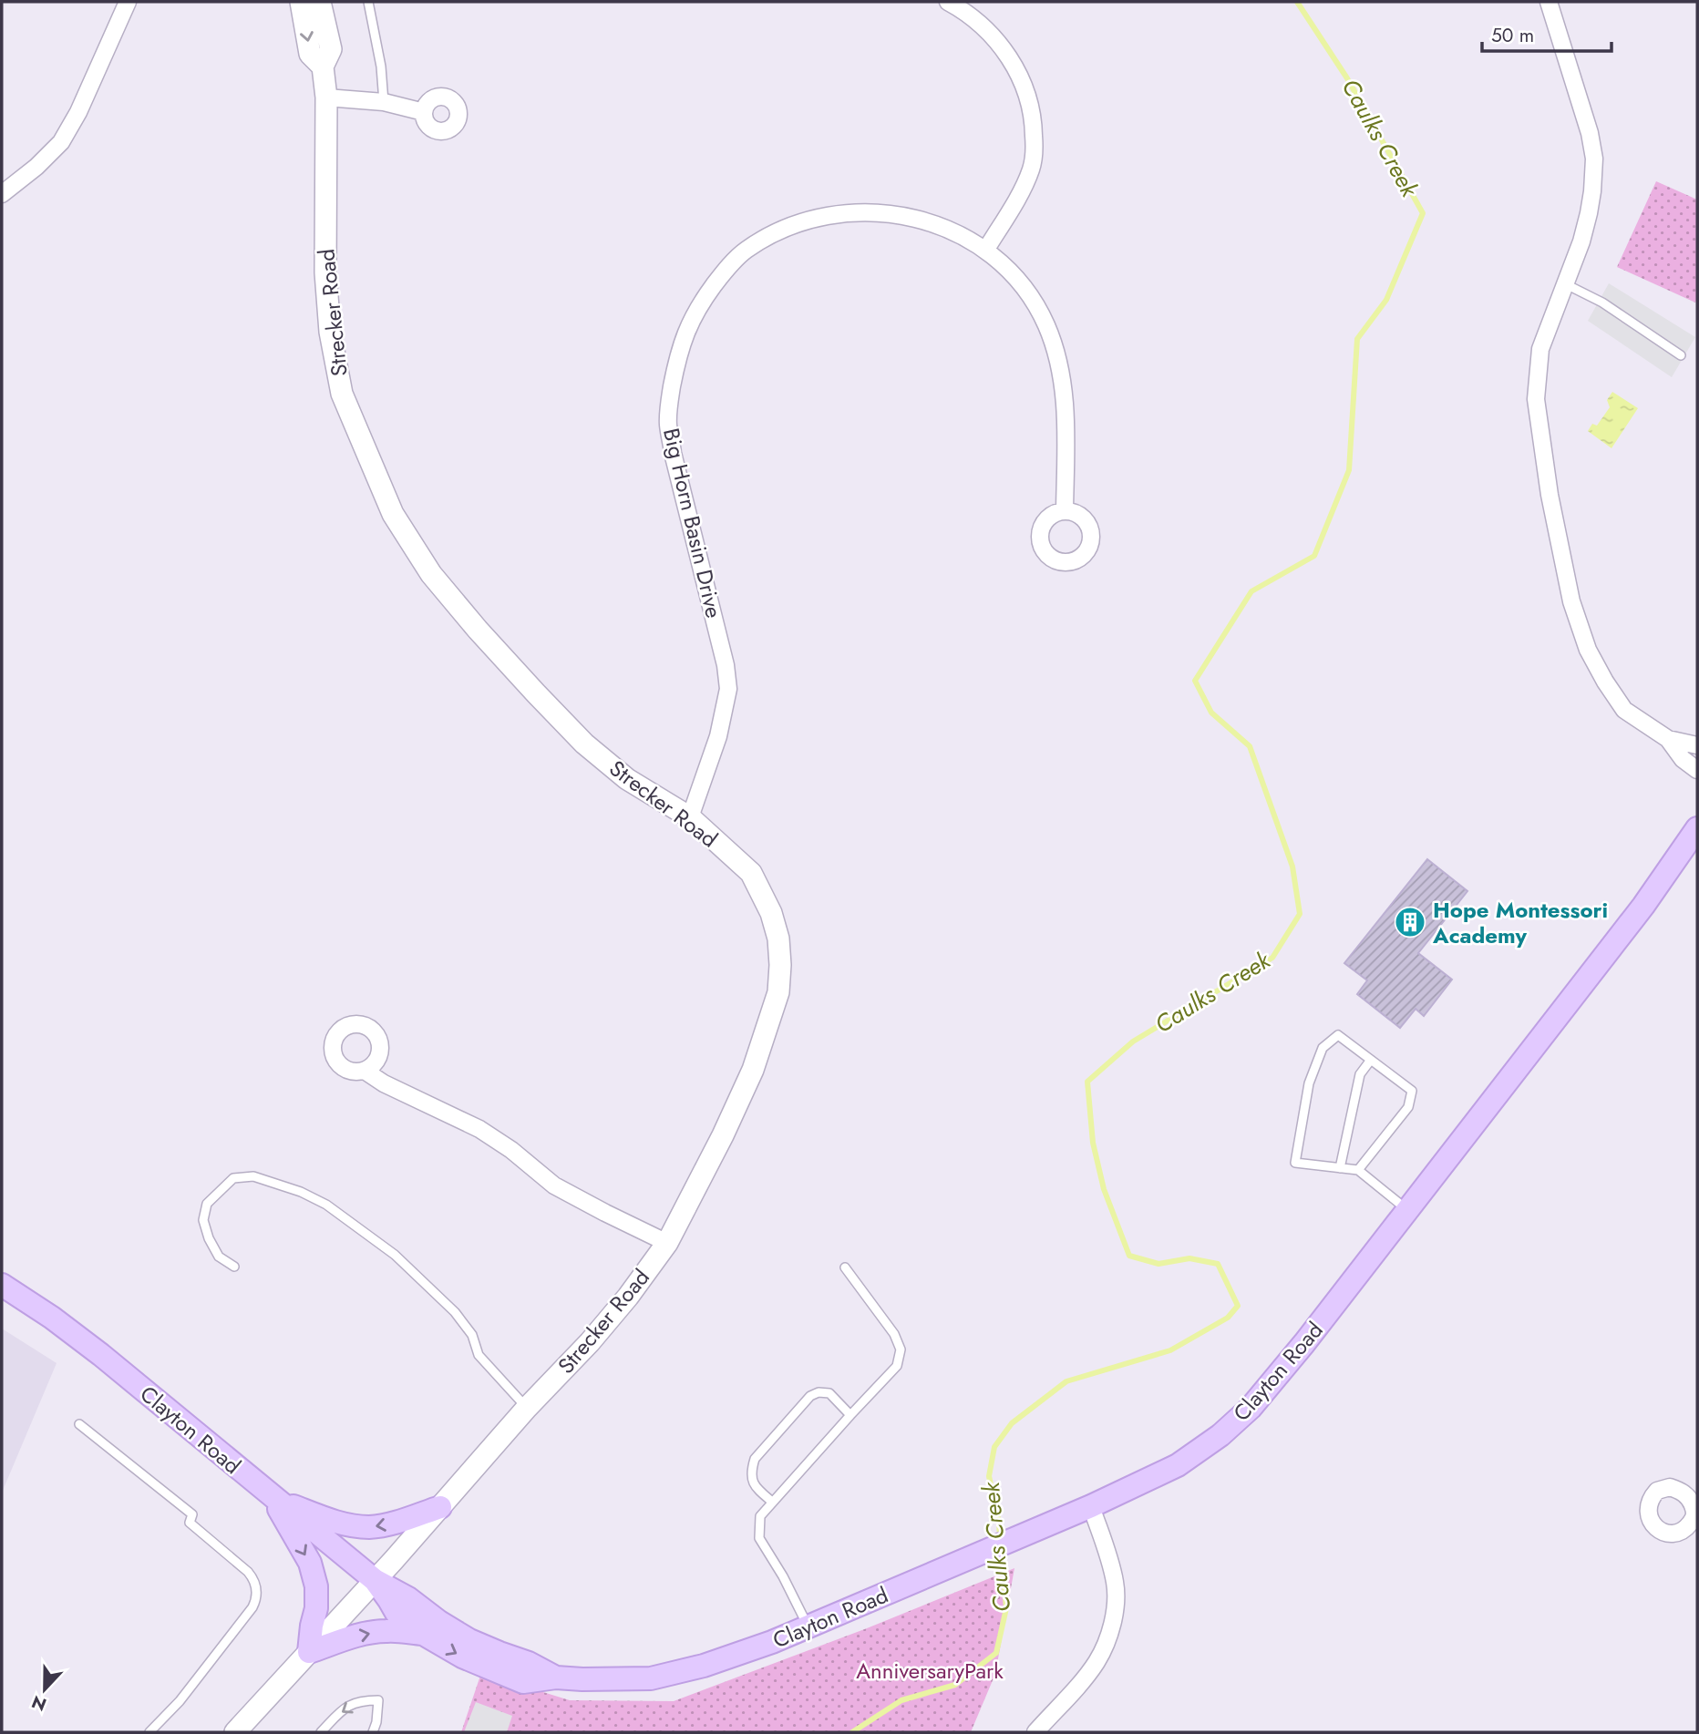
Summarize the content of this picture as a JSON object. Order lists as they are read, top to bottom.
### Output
{
  "streets": {
    "main road": ["Clayton Road"],
    "street": ["Strecker Road", "Big Horn Basin Drive"]
  },
  "crossings": [
    ["Strecker Road", "Big Horn Basin Drive"],
    ["Strecker Road", "Clayton Road"]
  ],
  "water": ["Caulks Creek"],
  "parks": ["AnniversaryPark"],
  "places": {
    "building": ["Hope Montessori Academy"]
  },
  "scale_bar": "50 m",
  "north": "bottom"
}
